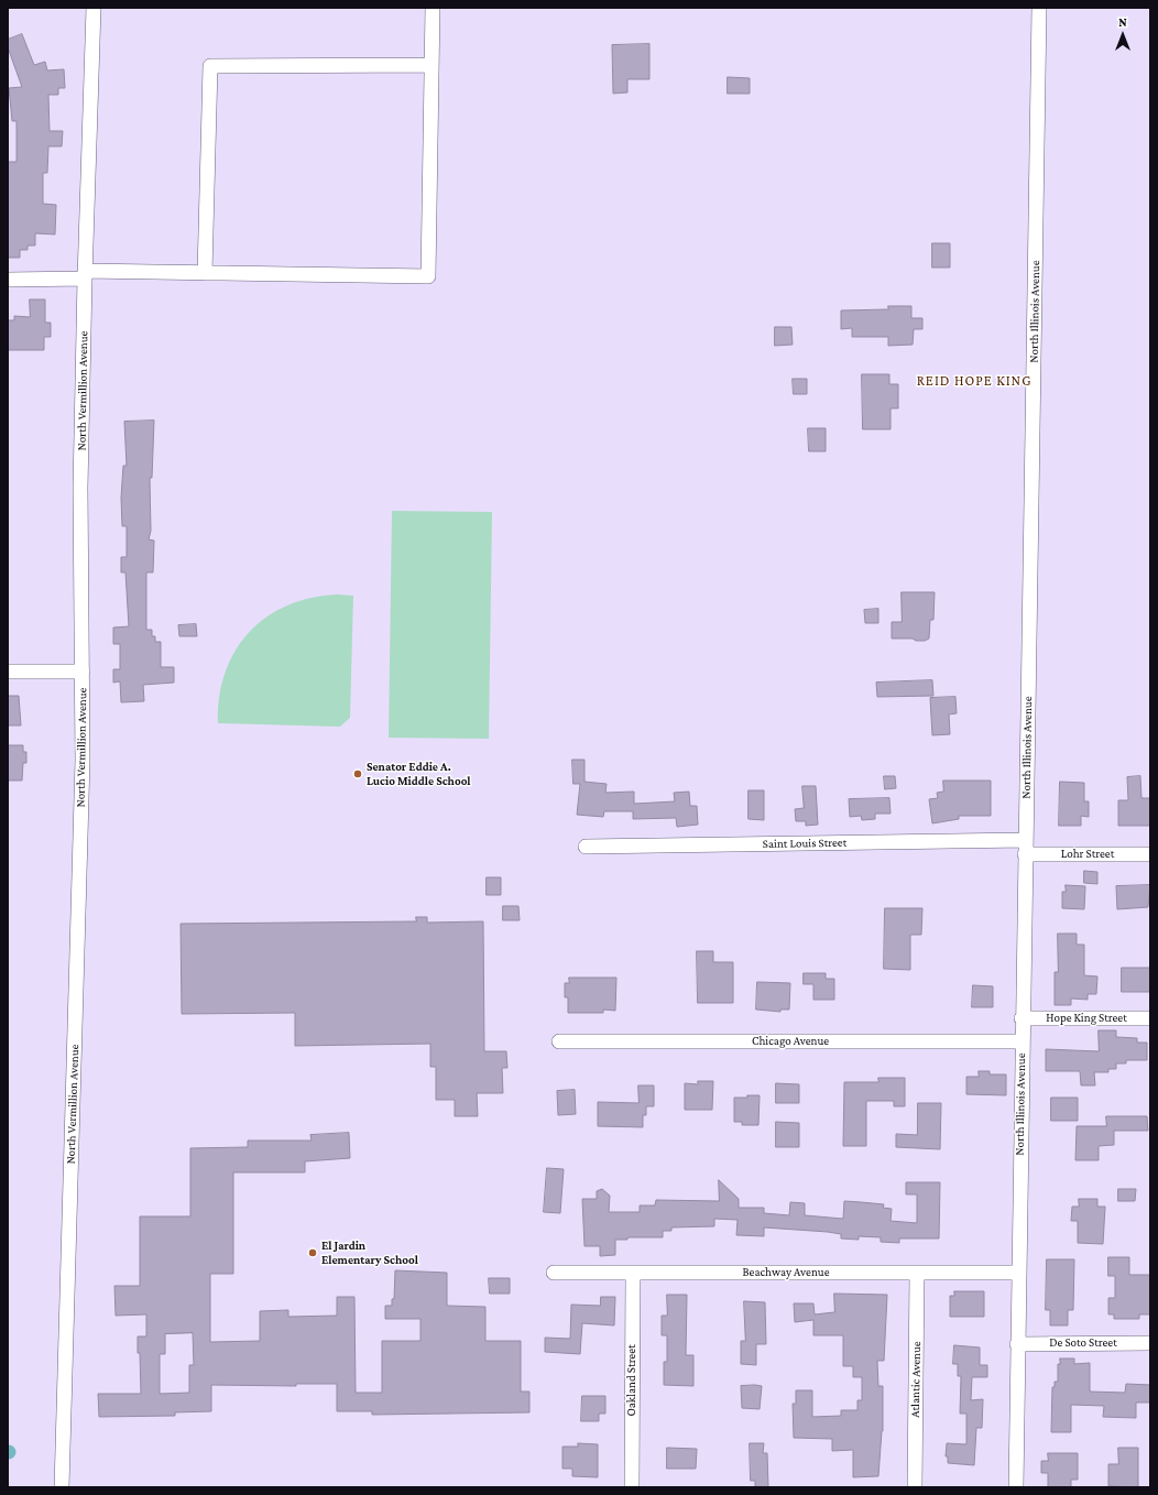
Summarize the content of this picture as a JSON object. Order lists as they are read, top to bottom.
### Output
{
  "streets": {
    "street": [
      "North Illinois Avenue",
      "North Vermillion Avenue",
      "Saint Louis Street",
      "Lohr Street",
      "Hope King Street",
      "Chicago Avenue",
      "Beachway Avenue",
      "De Soto Street",
      "Atlantic Avenue",
      "Oakland Street"
    ]
  },
  "crossings": [
    ["North Illinois Avenue", "Saint Louis Street"],
    ["North Illinois Avenue", "Lohr Street"],
    ["North Illinois Avenue", "Hope King Street"],
    ["North Illinois Avenue", "Chicago Avenue"],
    ["North Illinois Avenue", "Beachway Avenue"],
    ["North Illinois Avenue", "De Soto Street"],
    ["Saint Louis Street", "Lohr Street"],
    ["Beachway Avenue", "Atlantic Avenue"],
    ["Beachway Avenue", "Oakland Street"]
  ],
  "districts": ["REID HOPE KING"],
  "places": ["Senator Eddie A. Lucio Middle School", "El Jardin Elementary School"],
  "north": "top"
}
